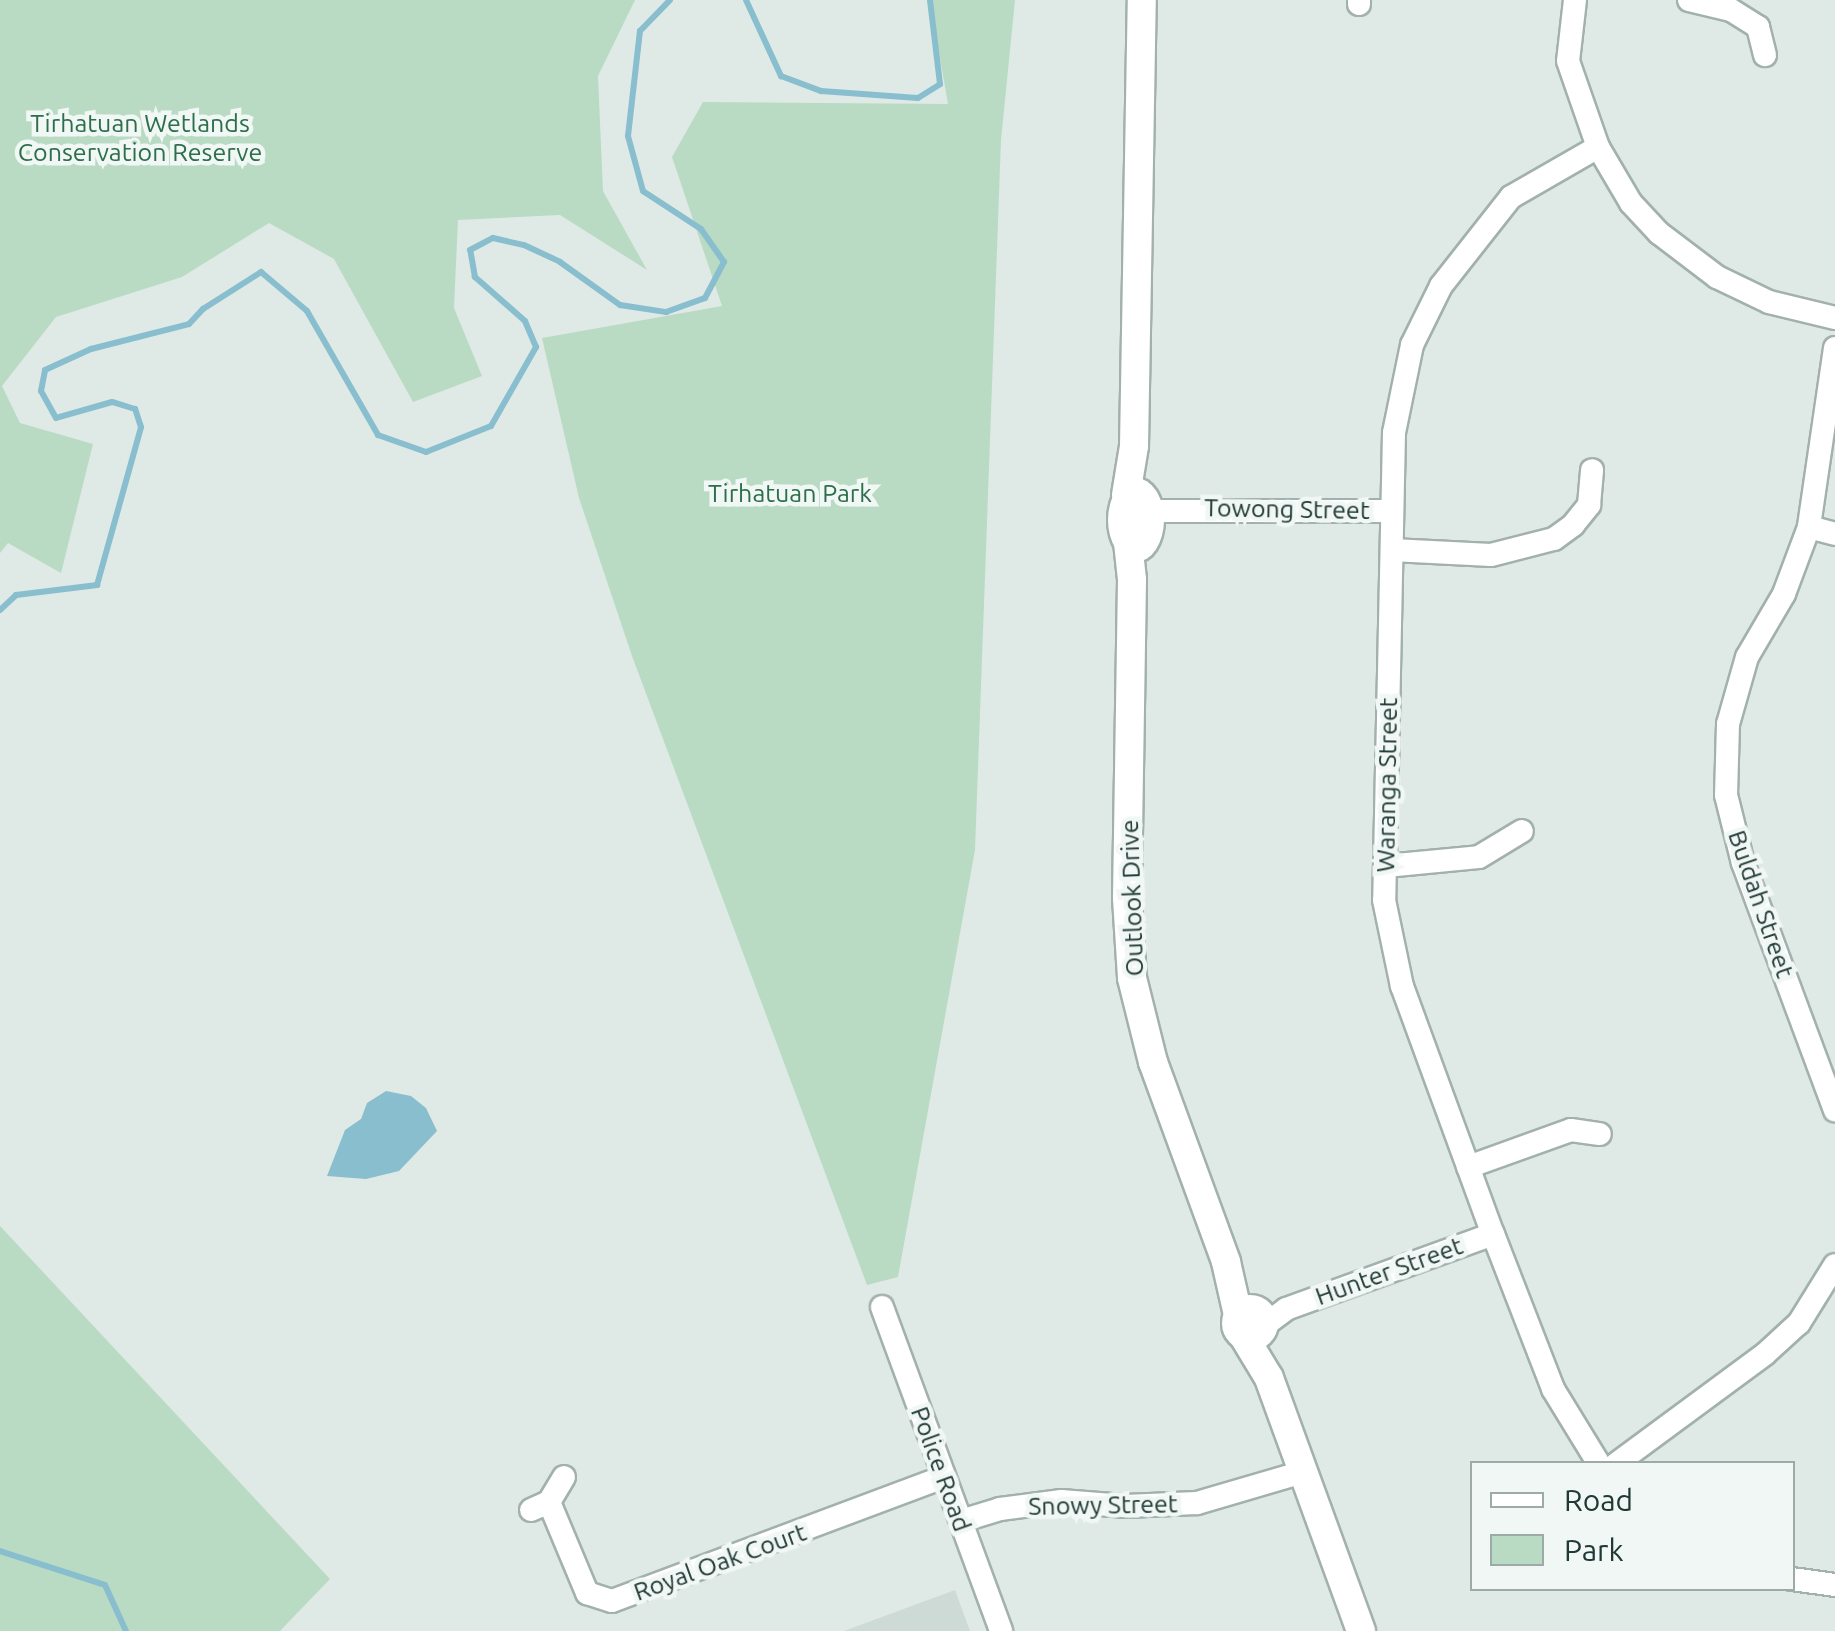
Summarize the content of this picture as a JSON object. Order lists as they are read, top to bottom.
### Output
{
  "streets": {
    "street": [
      "Towong Street",
      "Waranga Street",
      "Outlook Drive",
      "Buldah Street",
      "Hunter Street",
      "Police Road",
      "Snowy Street",
      "Royal Oak Court"
    ]
  },
  "crossings": [
    ["Towong Street", "Waranga Street"],
    ["Towong Street", "Outlook Drive"],
    ["Waranga Street", "Hunter Street"],
    ["Outlook Drive", "Hunter Street"],
    ["Outlook Drive", "Snowy Street"],
    ["Police Road", "Snowy Street"],
    ["Police Road", "Royal Oak Court"]
  ],
  "parks": ["Tirhatuan Wetlands Conservation Reserve", "Tirhatuan Park"],
  "legend": ["Road", "Park"]
}
